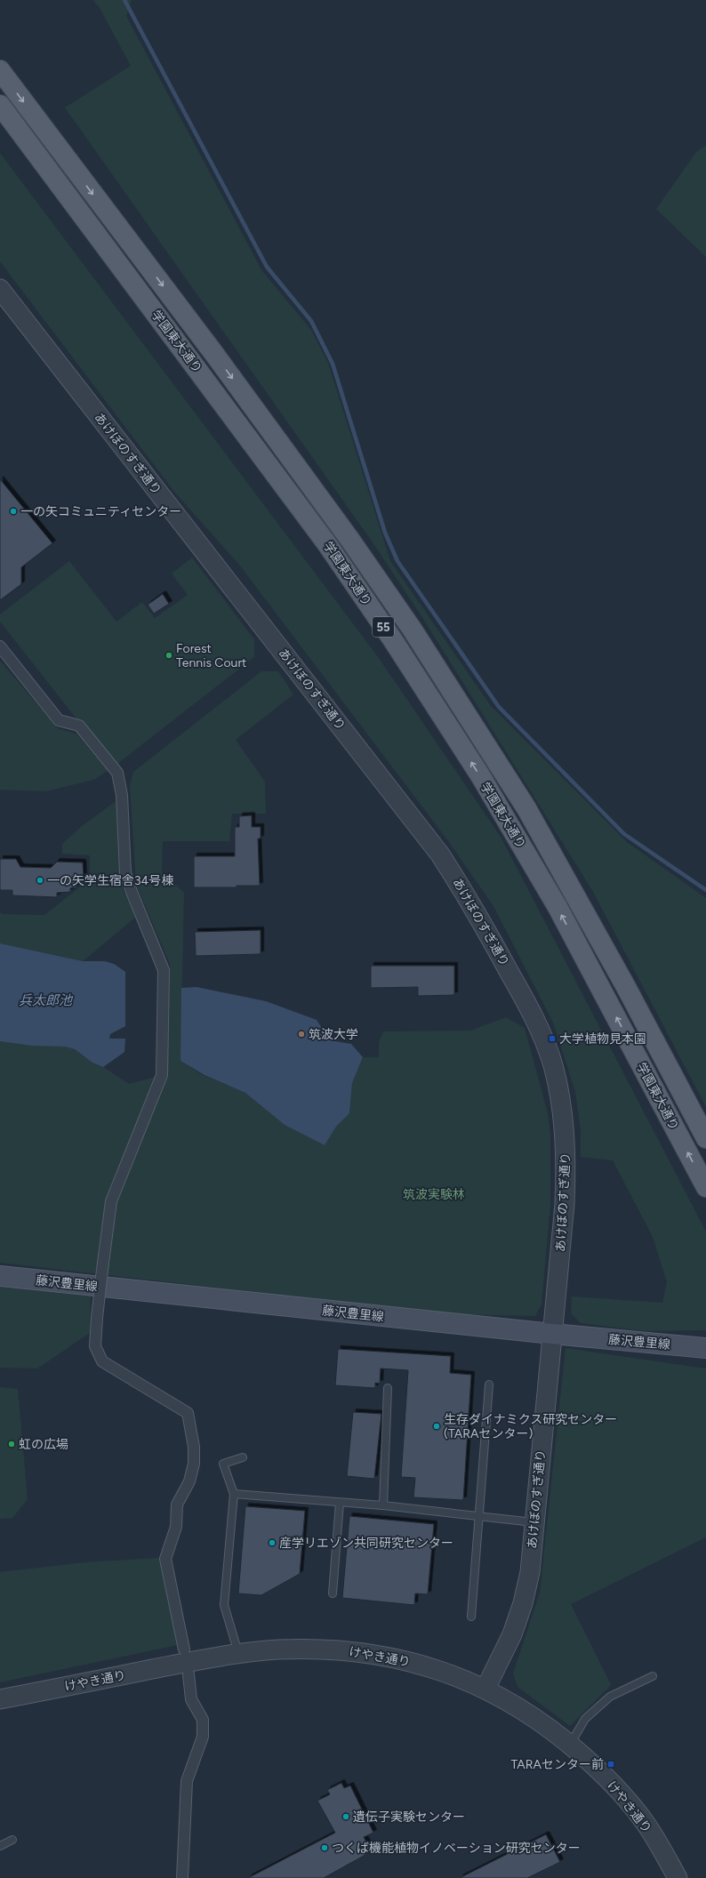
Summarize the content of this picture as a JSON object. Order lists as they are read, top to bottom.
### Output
{
  "streets": {
    "main road": ["学園東大通り", "55", "藤沢豊里線"],
    "street": ["あけぼのすぎ通り", "けやき通り"]
  },
  "crossings": [
    ["あけぼのすぎ通り", "藤沢豊里線"],
    ["あけぼのすぎ通り", "けやき通り"]
  ],
  "water": ["兵太郎池"],
  "parks": ["筑波実験林"],
  "places": {
    "other": [
      "一の矢コミュニティセンター",
      "Forest Tennis Court",
      "一の矢学生宿舎34号棟",
      "筑波大学",
      "生存ダイナミクス研究センター (TARAセンター)",
      "虹の広場",
      "産学リエゾン共同研究センター",
      "遺伝子実験センター",
      "つくば機能植物イノベーション研究センター"
    ],
    "transit": ["大学植物見本園", "TARAセンター前"]
  }
}
